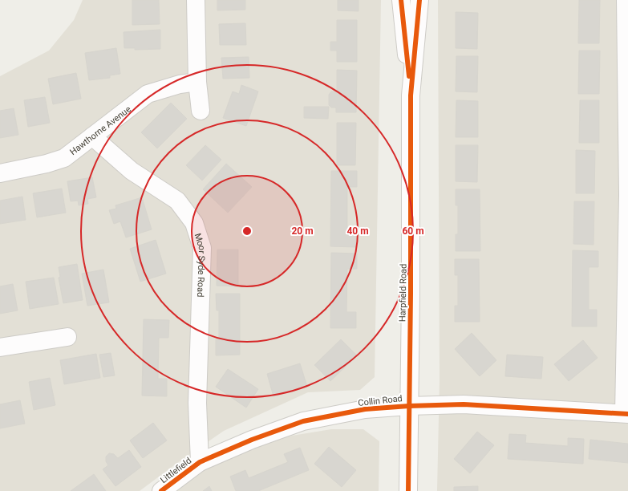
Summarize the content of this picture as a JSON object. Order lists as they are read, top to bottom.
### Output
{
  "streets": {
    "street": [
      "Hawthorne Avenue",
      "Moor Syde Road",
      "Harpfield Road",
      "Collin Road",
      "Littlefield"
    ]
  },
  "crossings": [
    ["Hawthorne Avenue", "Moor Syde Road"],
    ["Moor Syde Road", "Collin Road"],
    ["Moor Syde Road", "Littlefield"],
    ["Harpfield Road", "Collin Road"],
    ["Collin Road", "Littlefield"]
  ],
  "rings": ["20 m", "40 m", "60 m"]
}
